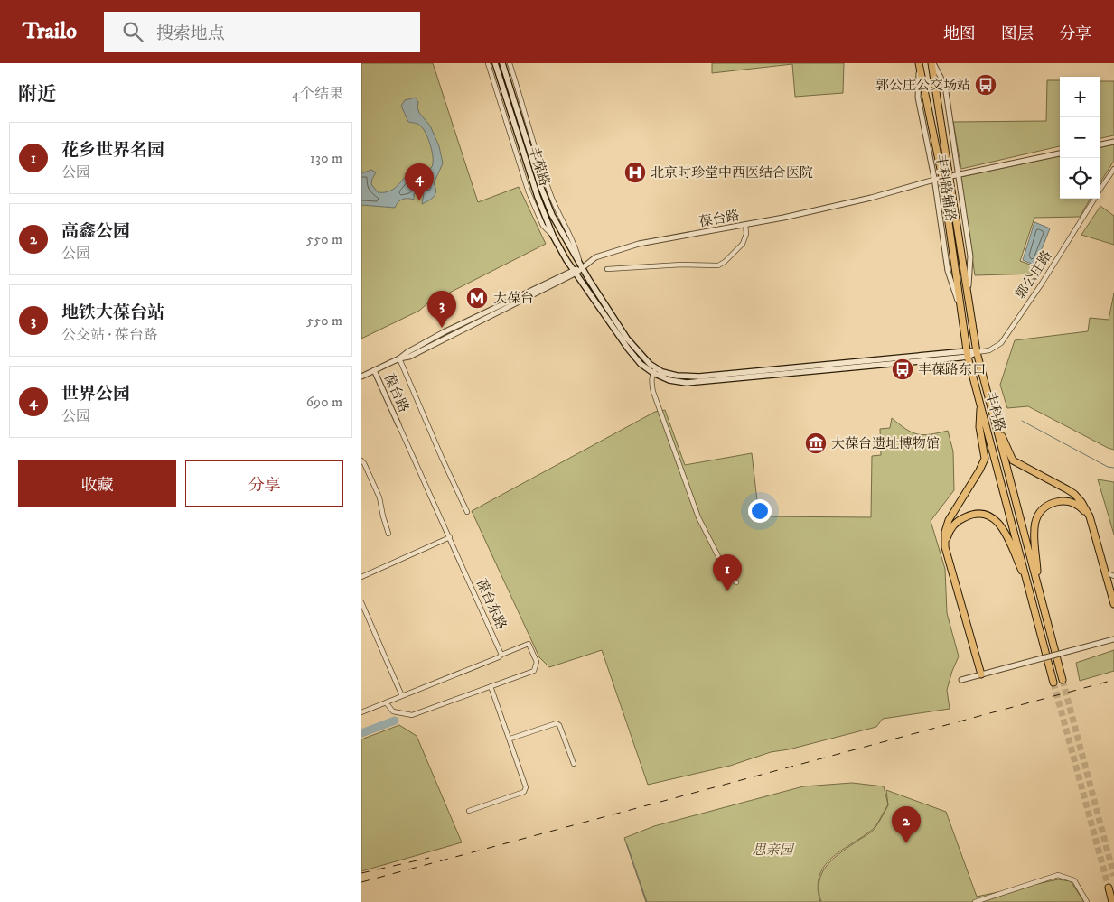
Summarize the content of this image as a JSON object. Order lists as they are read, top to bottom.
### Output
{
  "streets": {
    "main road": ["丰葆路", "丰科路"],
    "street": [
      "丰科路辅路",
      "葆台路",
      "郭公庄路",
      "葆台东路"
    ]
  },
  "crossings": [
    ["丰葆路", "葆台路"],
    ["丰科路辅路", "葆台路"],
    ["丰科路辅路", "丰科路"],
    ["葆台路", "丰科路"],
    ["葆台路", "葆台东路"],
    ["郭公庄路", "丰科路"]
  ],
  "parks": ["思亲园"],
  "places": {
    "bus stop": ["郭公庄公交场站", "丰葆路东口"],
    "hospital": ["北京时珍堂中西医结合医院"],
    "metro station": ["大葆台"],
    "museum": ["大葆台遗址博物馆"]
  },
  "page": {
    "header": "Trailo",
    "search": "搜索地点",
    "nav": ["地图", "图层", "分享"],
    "heading": ["附近", "4个结果"],
    "map_buttons": ["+", "−"],
    "list": [
      {
        "mark": "1",
        "name": "花乡世界名园",
        "note": "公园",
        "value": "130 m"
      },
      {
        "mark": "2",
        "name": "高鑫公园",
        "note": "公园",
        "value": "550 m"
      },
      {
        "mark": "3",
        "name": "地铁大葆台站",
        "note": "公交站 · 葆台路",
        "value": "550 m"
      },
      {
        "mark": "4",
        "name": "世界公园",
        "note": "公园",
        "value": "690 m"
      }
    ],
    "pins": [
      "4",
      "3",
      "1",
      "2"
    ],
    "buttons": ["收藏", "分享"]
  }
}
